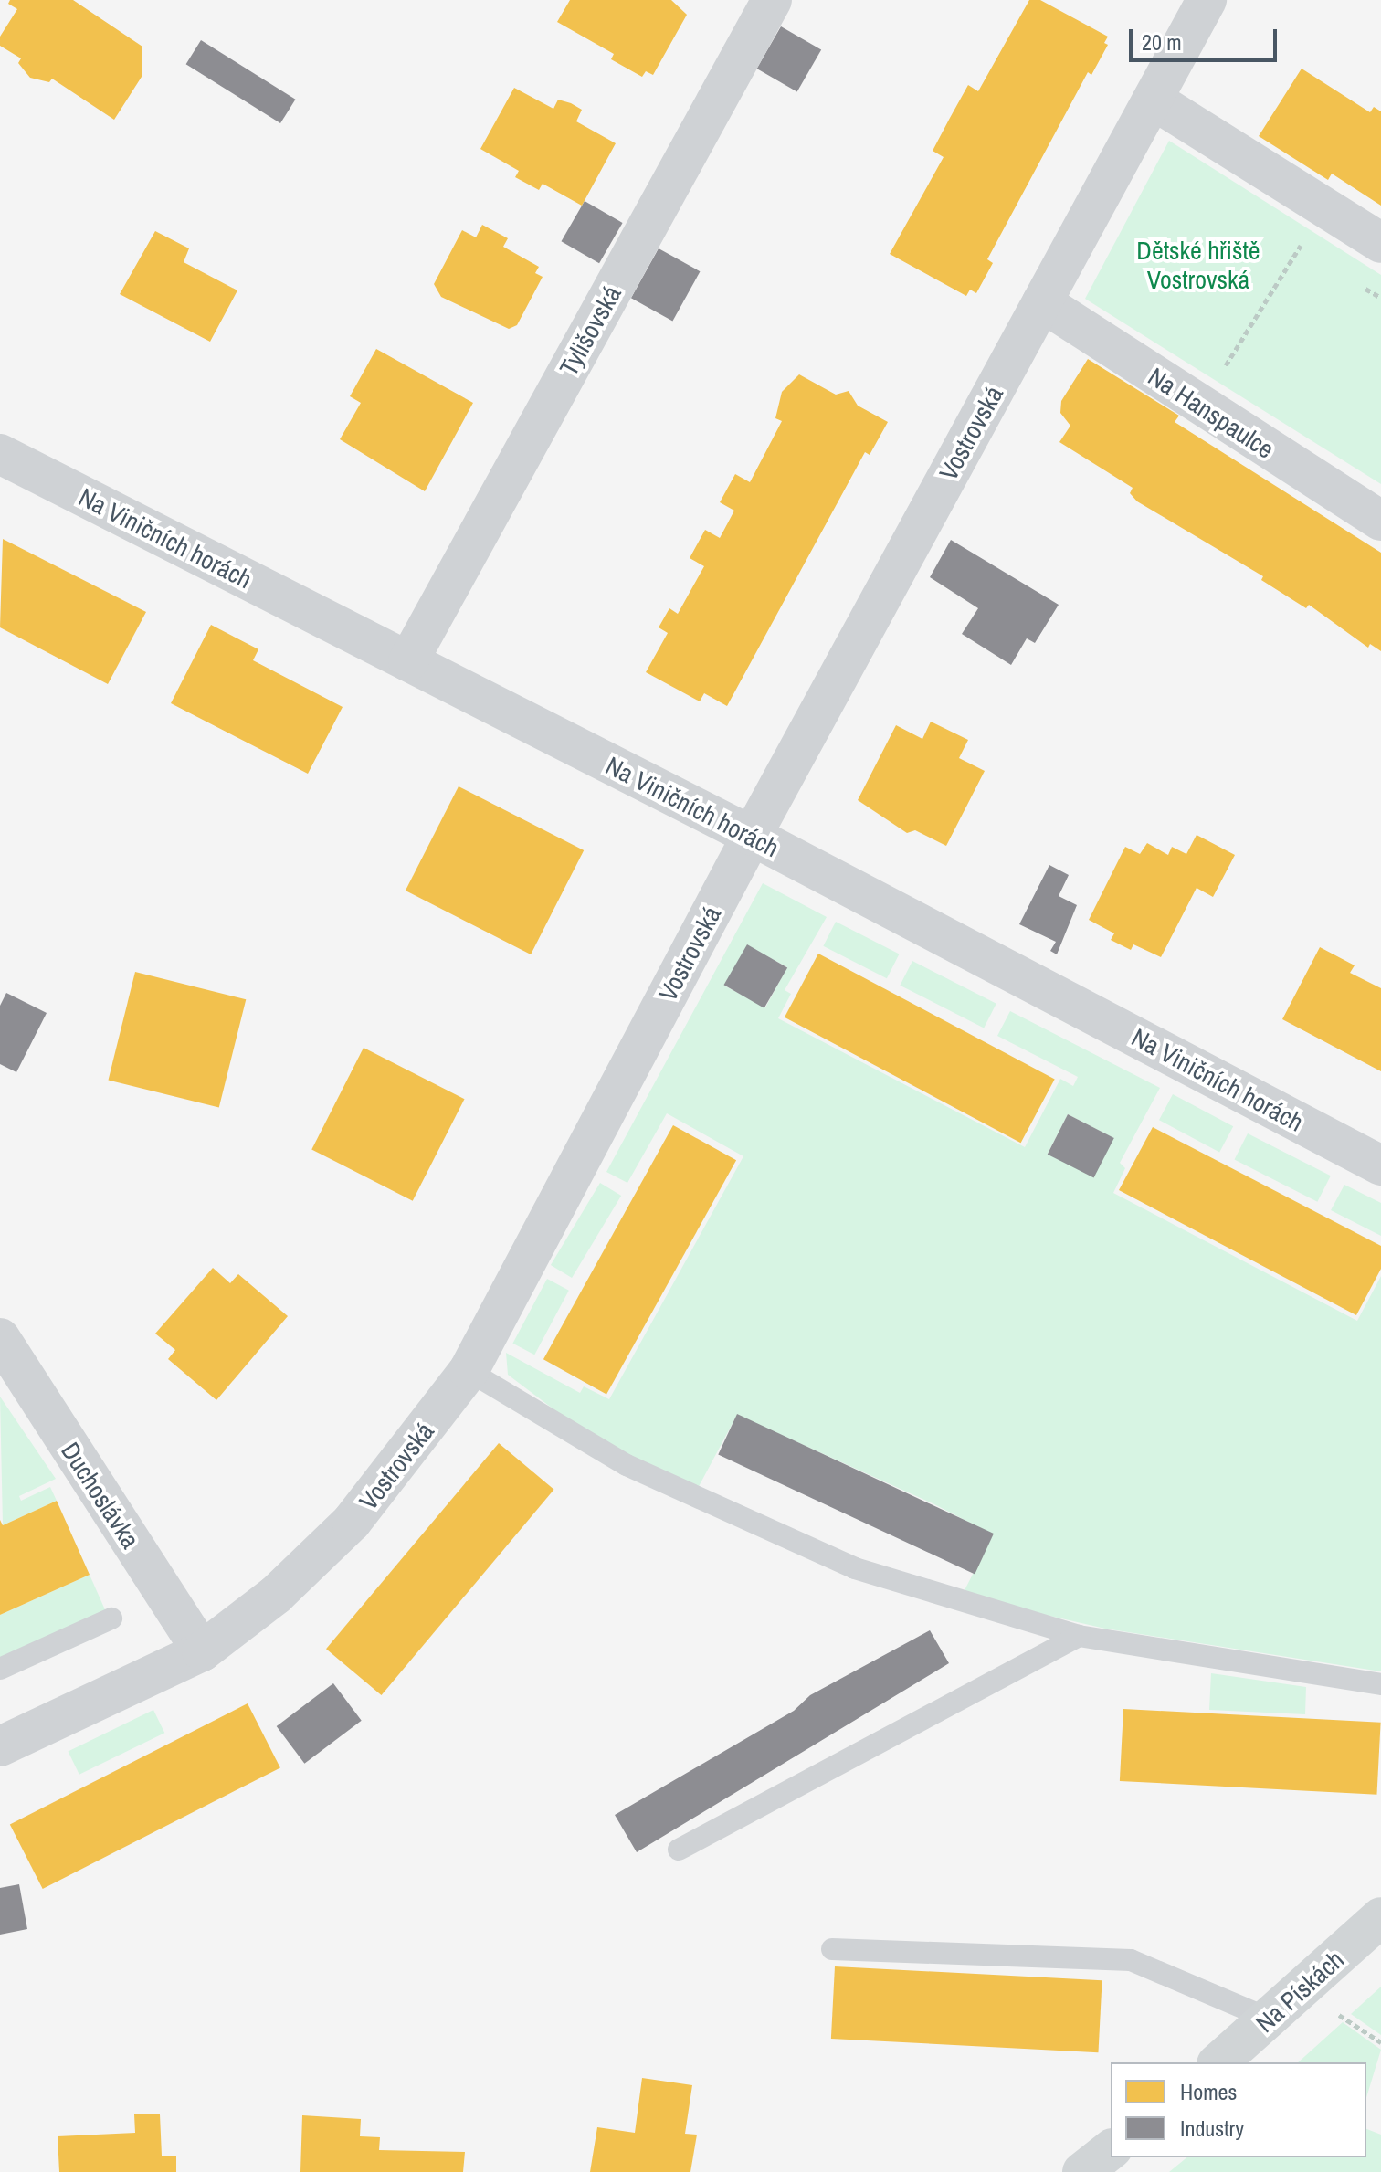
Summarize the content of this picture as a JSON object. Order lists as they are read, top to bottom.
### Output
{
  "streets": {
    "street": [
      "Tylišovská",
      "Na Hanspaulce",
      "Vostrovská",
      "Na Viničních horách",
      "Duchoslávka",
      "Na Pískách"
    ]
  },
  "crossings": [
    ["Tylišovská", "Na Viničních horách"],
    ["Na Hanspaulce", "Vostrovská"],
    ["Vostrovská", "Na Viničních horách"],
    ["Vostrovská", "Duchoslávka"]
  ],
  "parks": ["Dětské hřiště Vostrovská"],
  "legend": ["Homes", "Industry"],
  "scale_bar": "20 m"
}
